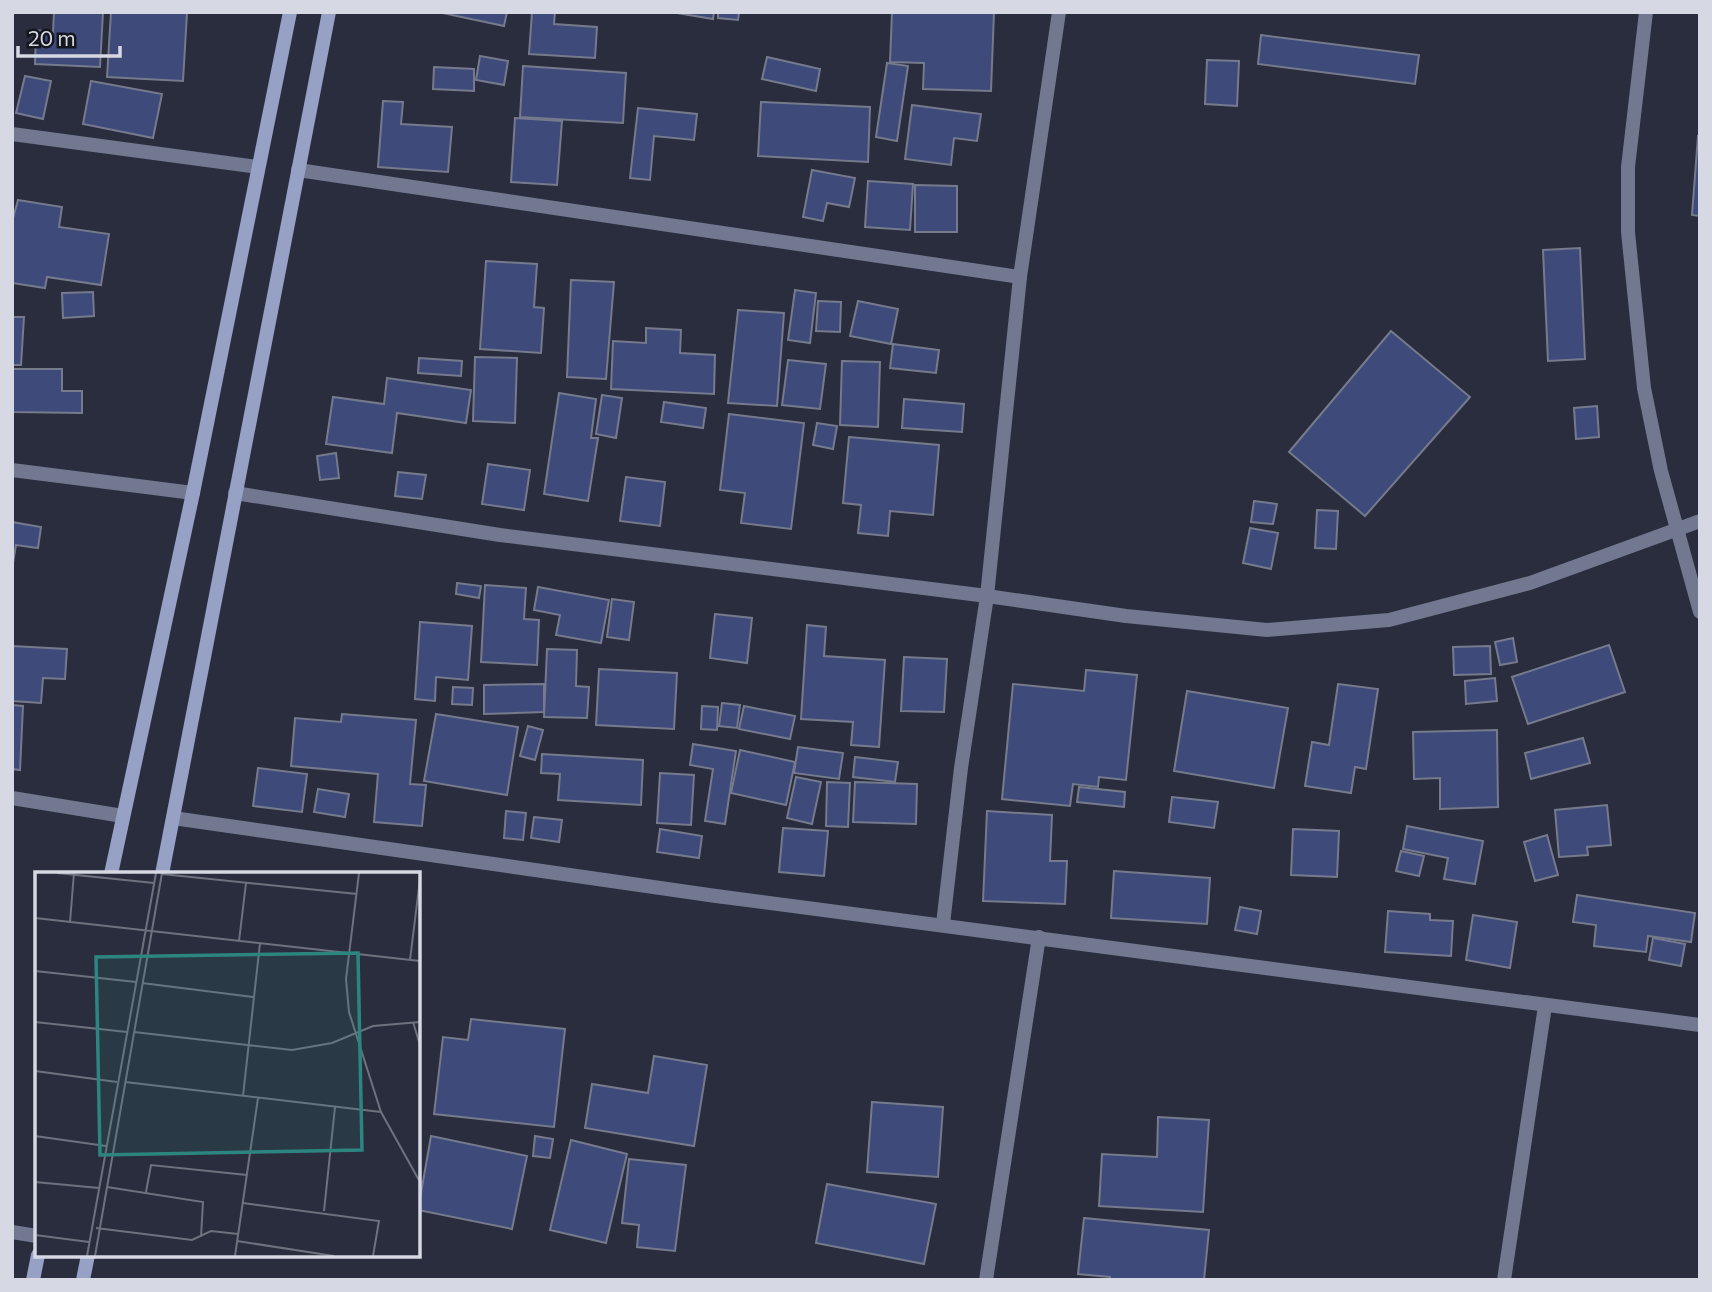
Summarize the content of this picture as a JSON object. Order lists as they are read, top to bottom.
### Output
{
  "scale_bar": "20 m"
}
